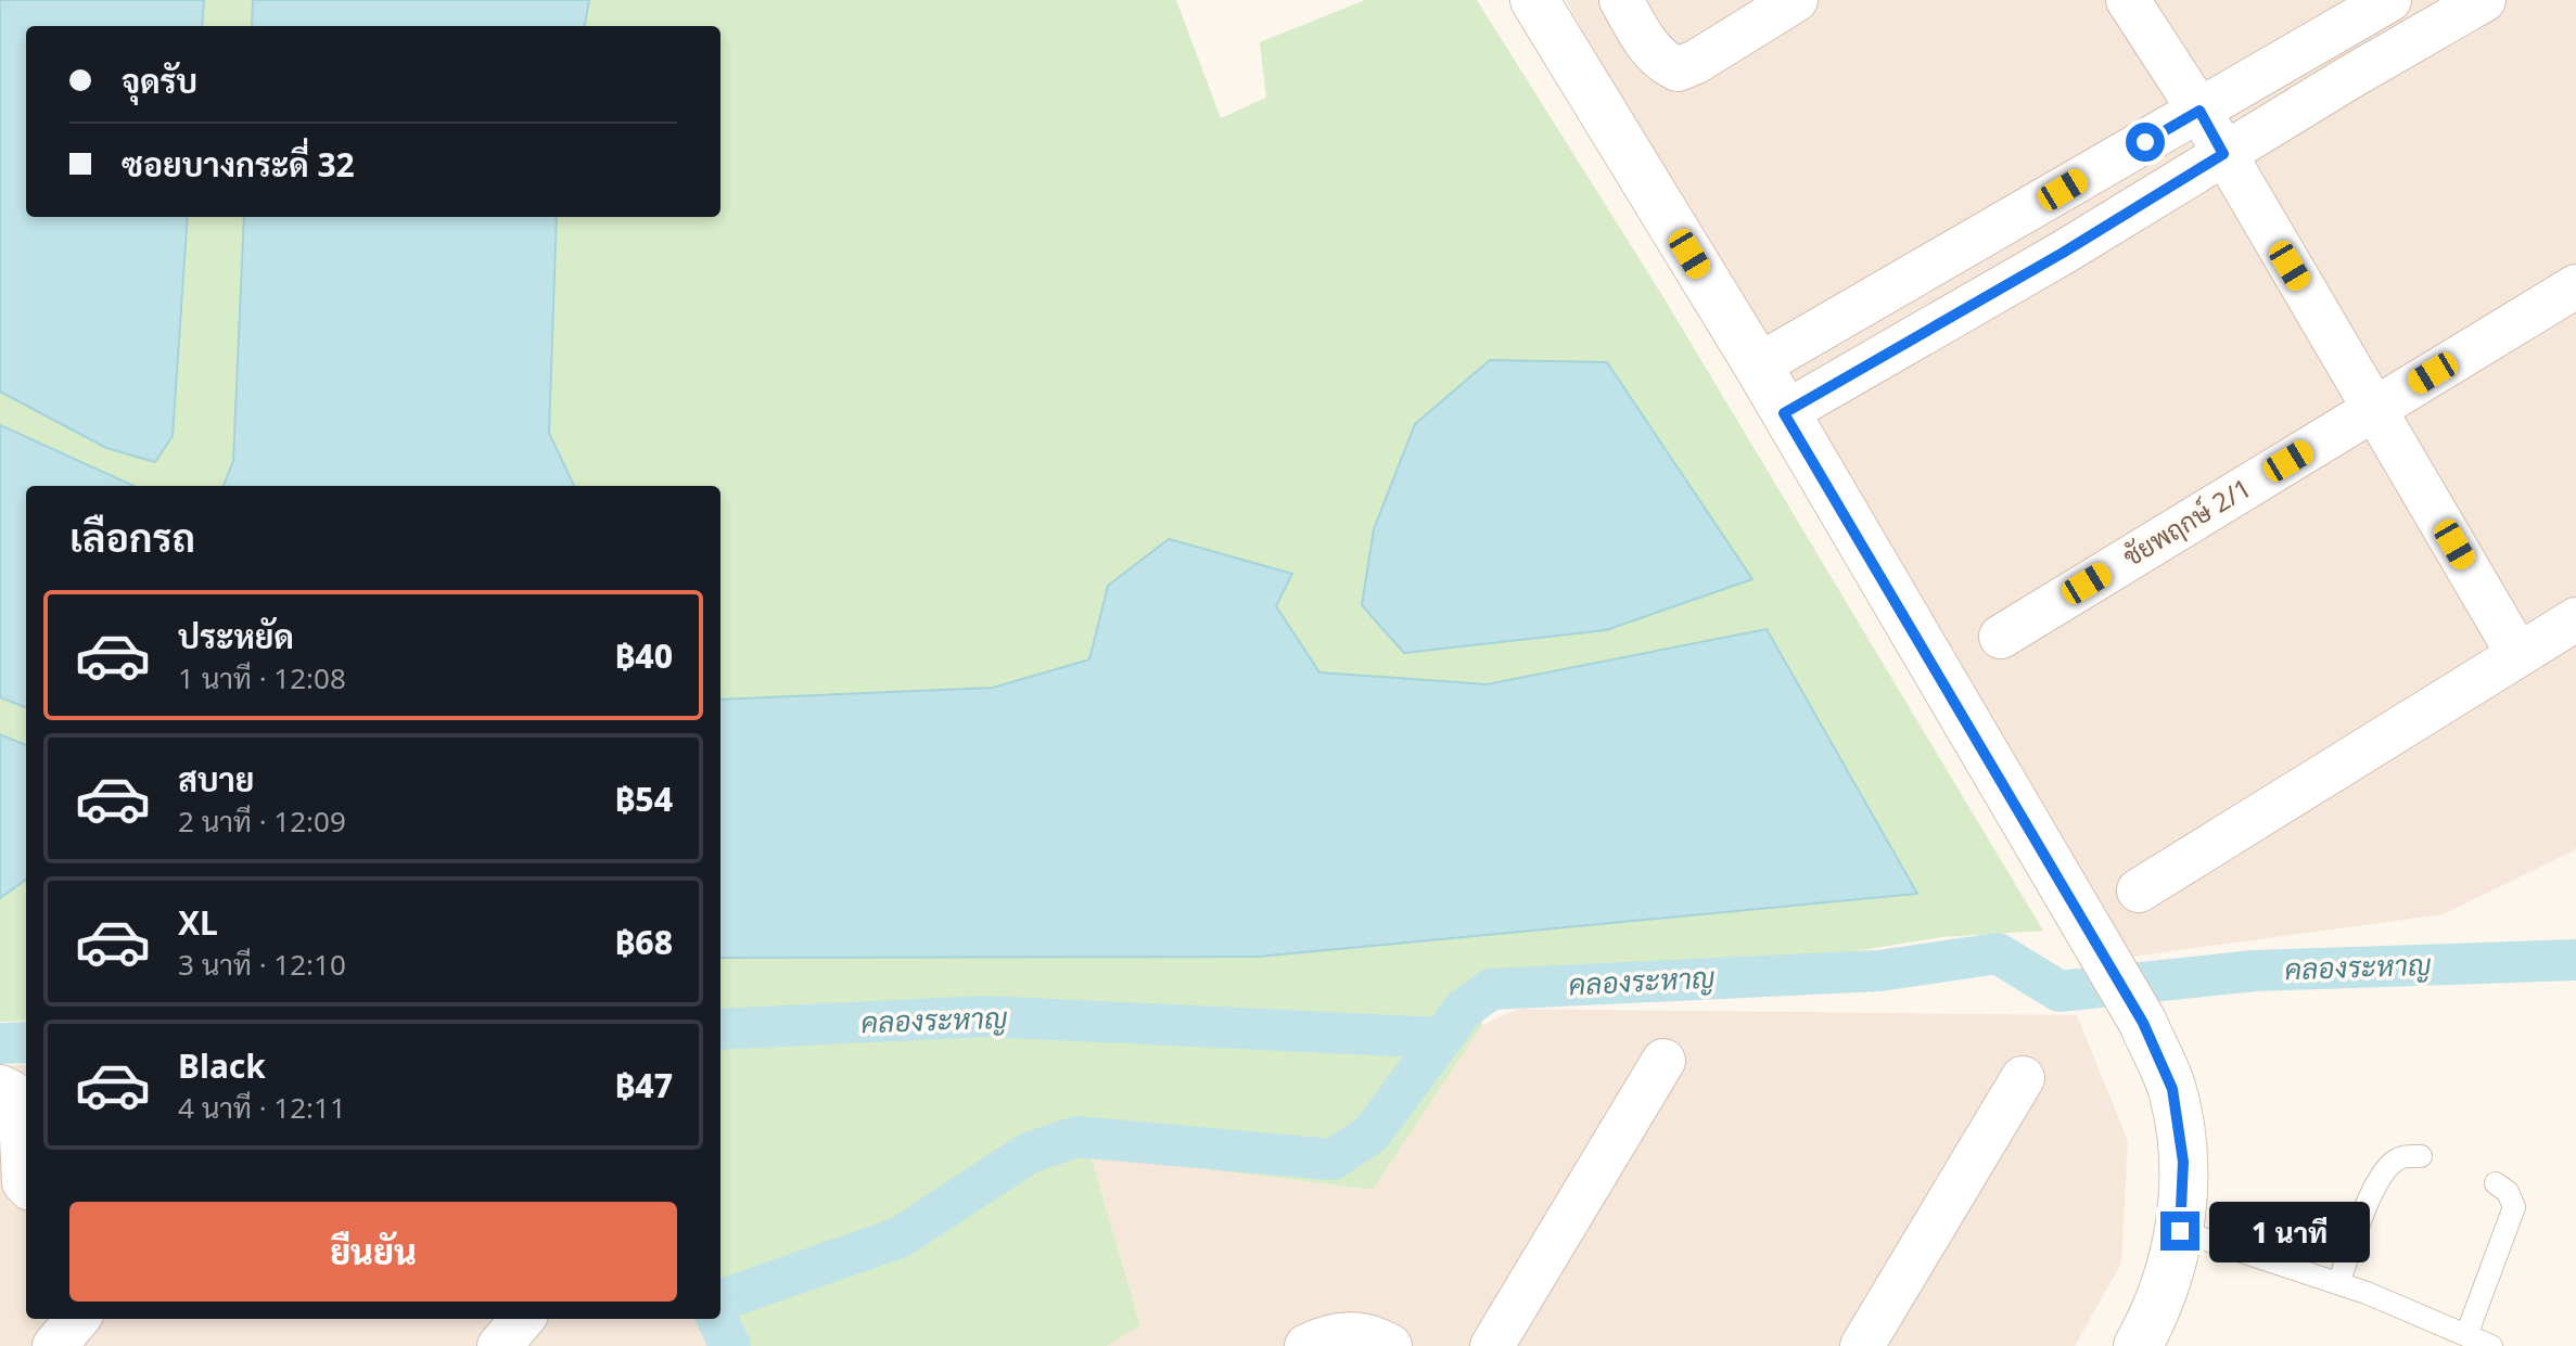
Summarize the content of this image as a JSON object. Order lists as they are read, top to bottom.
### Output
{
  "streets": {
    "street": ["ชัยพฤกษ์ 2/1"]
  },
  "water": ["คลองระหาญ"],
  "page": {
    "banner": ["จุดรับ", "ซอยบางกระดี่ 32"],
    "heading": "เลือกรถ",
    "list": [
      {
        "name": "ประหยัด",
        "note": "1 นาที · 12:08",
        "value": "฿40"
      },
      {
        "name": "สบาย",
        "note": "2 นาที · 12:09",
        "value": "฿54"
      },
      {
        "name": "XL",
        "note": "3 นาที · 12:10",
        "value": "฿68"
      },
      {
        "name": "Black",
        "note": "4 นาที · 12:11",
        "value": "฿47"
      }
    ],
    "buttons": "ยืนยัน",
    "bubble": "1 นาที"
  }
}
